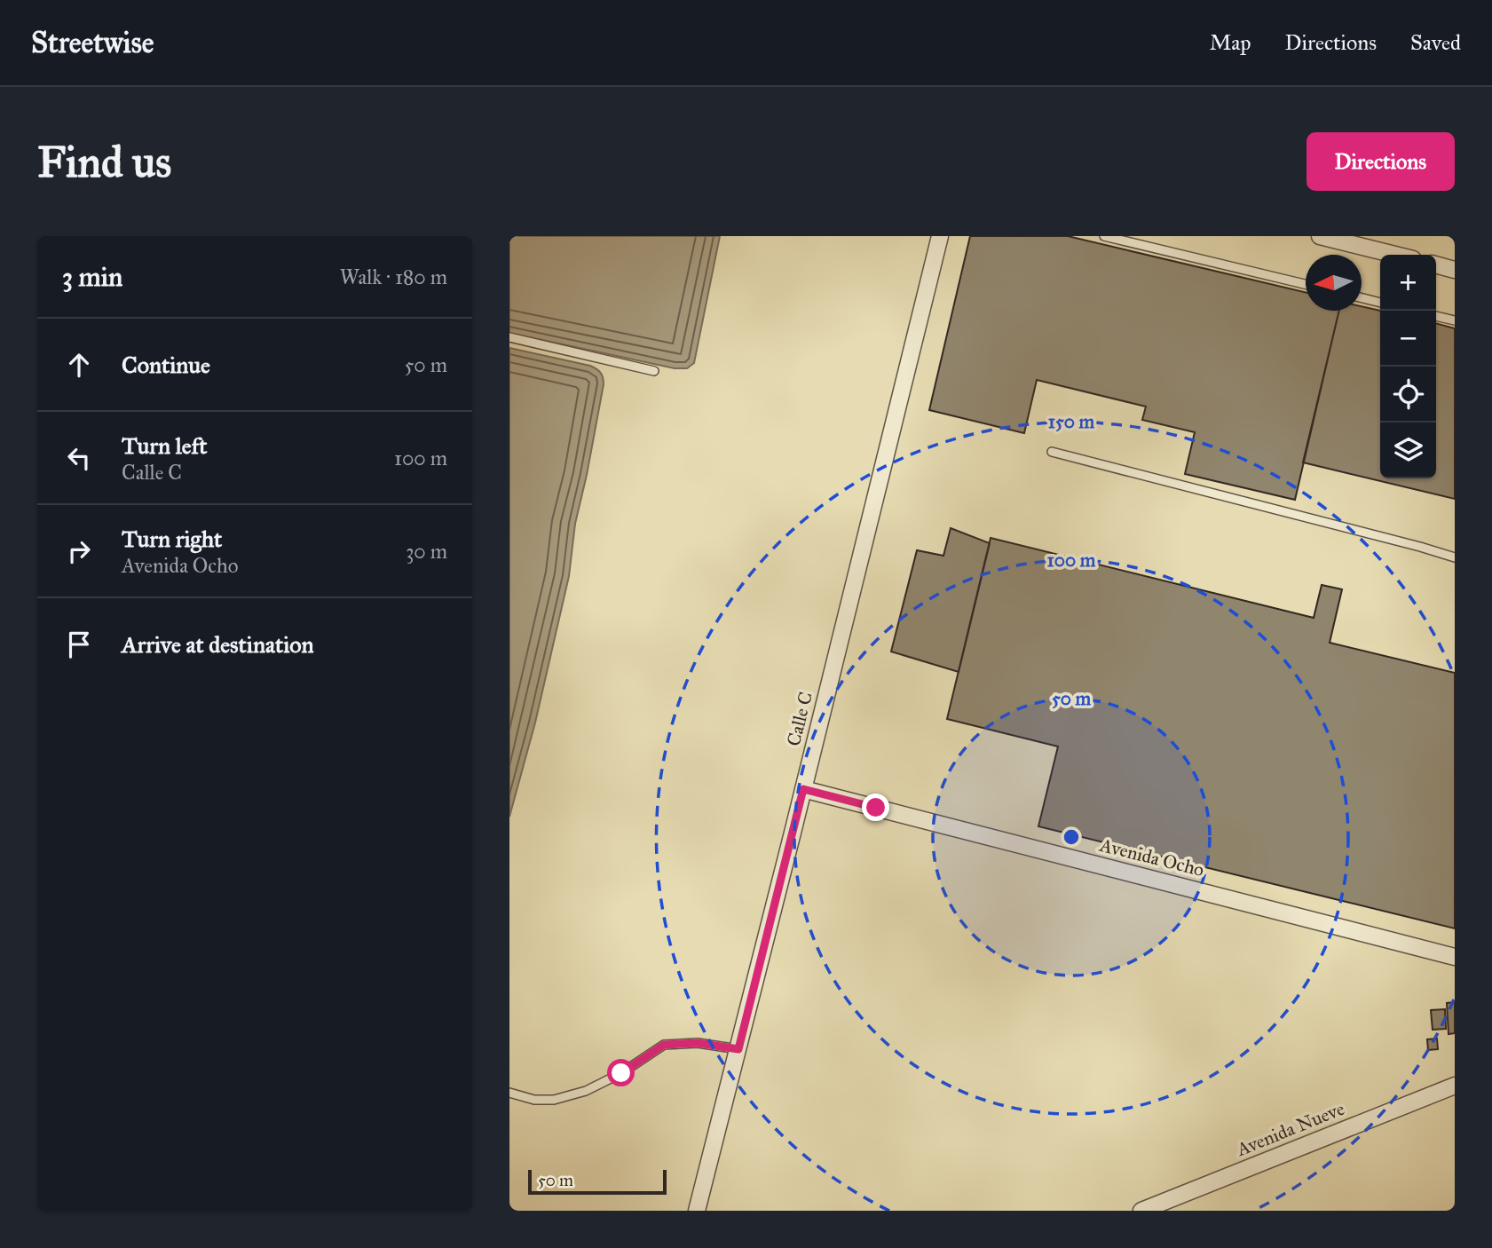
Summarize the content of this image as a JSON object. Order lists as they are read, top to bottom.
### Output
{
  "streets": {
    "street": ["Calle C", "Avenida Ocho", "Avenida Nueve"]
  },
  "crossings": [
    ["Calle C", "Avenida Ocho"]
  ],
  "scale_bar": "50 m",
  "north": "left",
  "page": {
    "header": "Streetwise",
    "nav": ["Map", "Directions", "Saved"],
    "buttons": "Directions",
    "title": "Find us",
    "heading": ["3 min", "Walk · 180 m"],
    "map_buttons": ["+", "−"],
    "list": [
      ["Continue", "50 m"],
      ["Turn left", "Calle C", "100 m"],
      ["Turn right", "Avenida Ocho", "30 m"],
      "Arrive at destination"
    ],
    "scale": "50 m"
  },
  "rings": ["150 m", "100 m", "50 m"]
}
